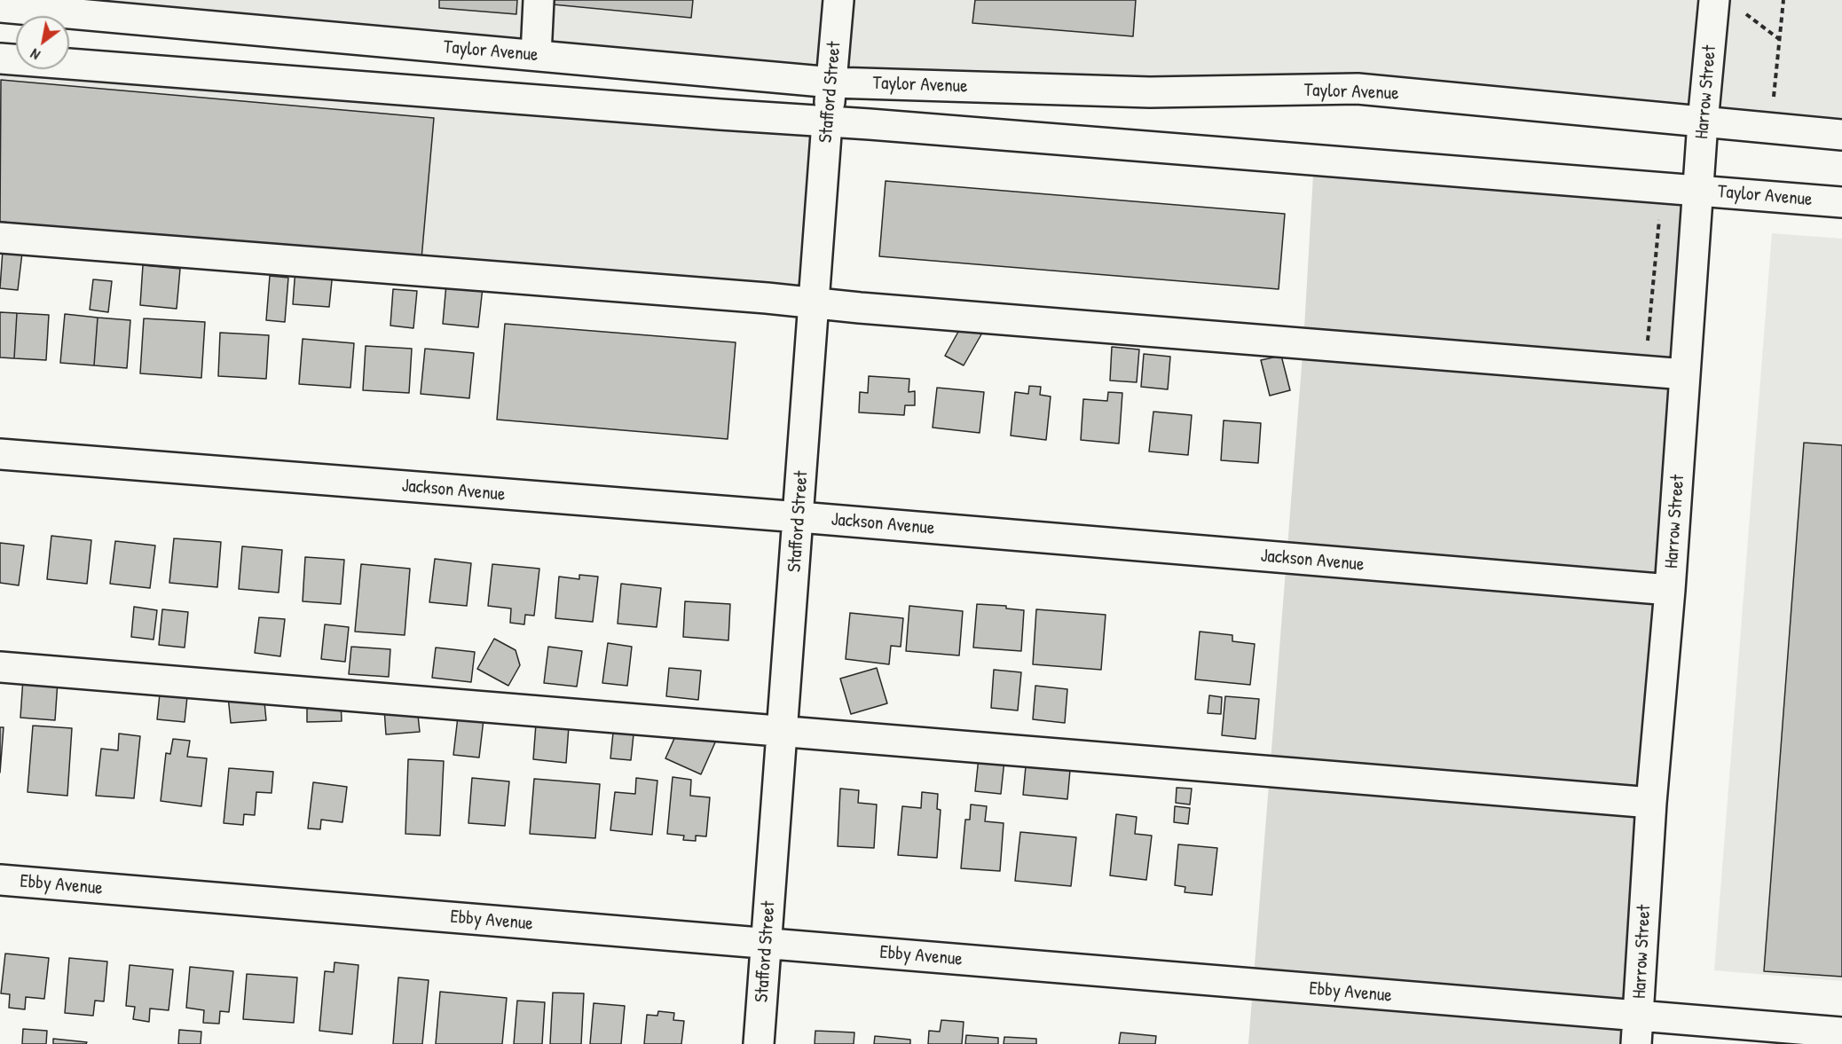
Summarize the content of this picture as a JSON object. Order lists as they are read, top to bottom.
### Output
{
  "streets": {
    "street": [
      "Taylor Avenue",
      "Stafford Street",
      "Harrow Street",
      "Jackson Avenue",
      "Ebby Avenue"
    ]
  },
  "crossings": [
    ["Taylor Avenue", "Stafford Street"],
    ["Taylor Avenue", "Harrow Street"],
    ["Stafford Street", "Jackson Avenue"],
    ["Stafford Street", "Ebby Avenue"],
    ["Harrow Street", "Jackson Avenue"],
    ["Harrow Street", "Ebby Avenue"]
  ],
  "north": "bottom left"
}
